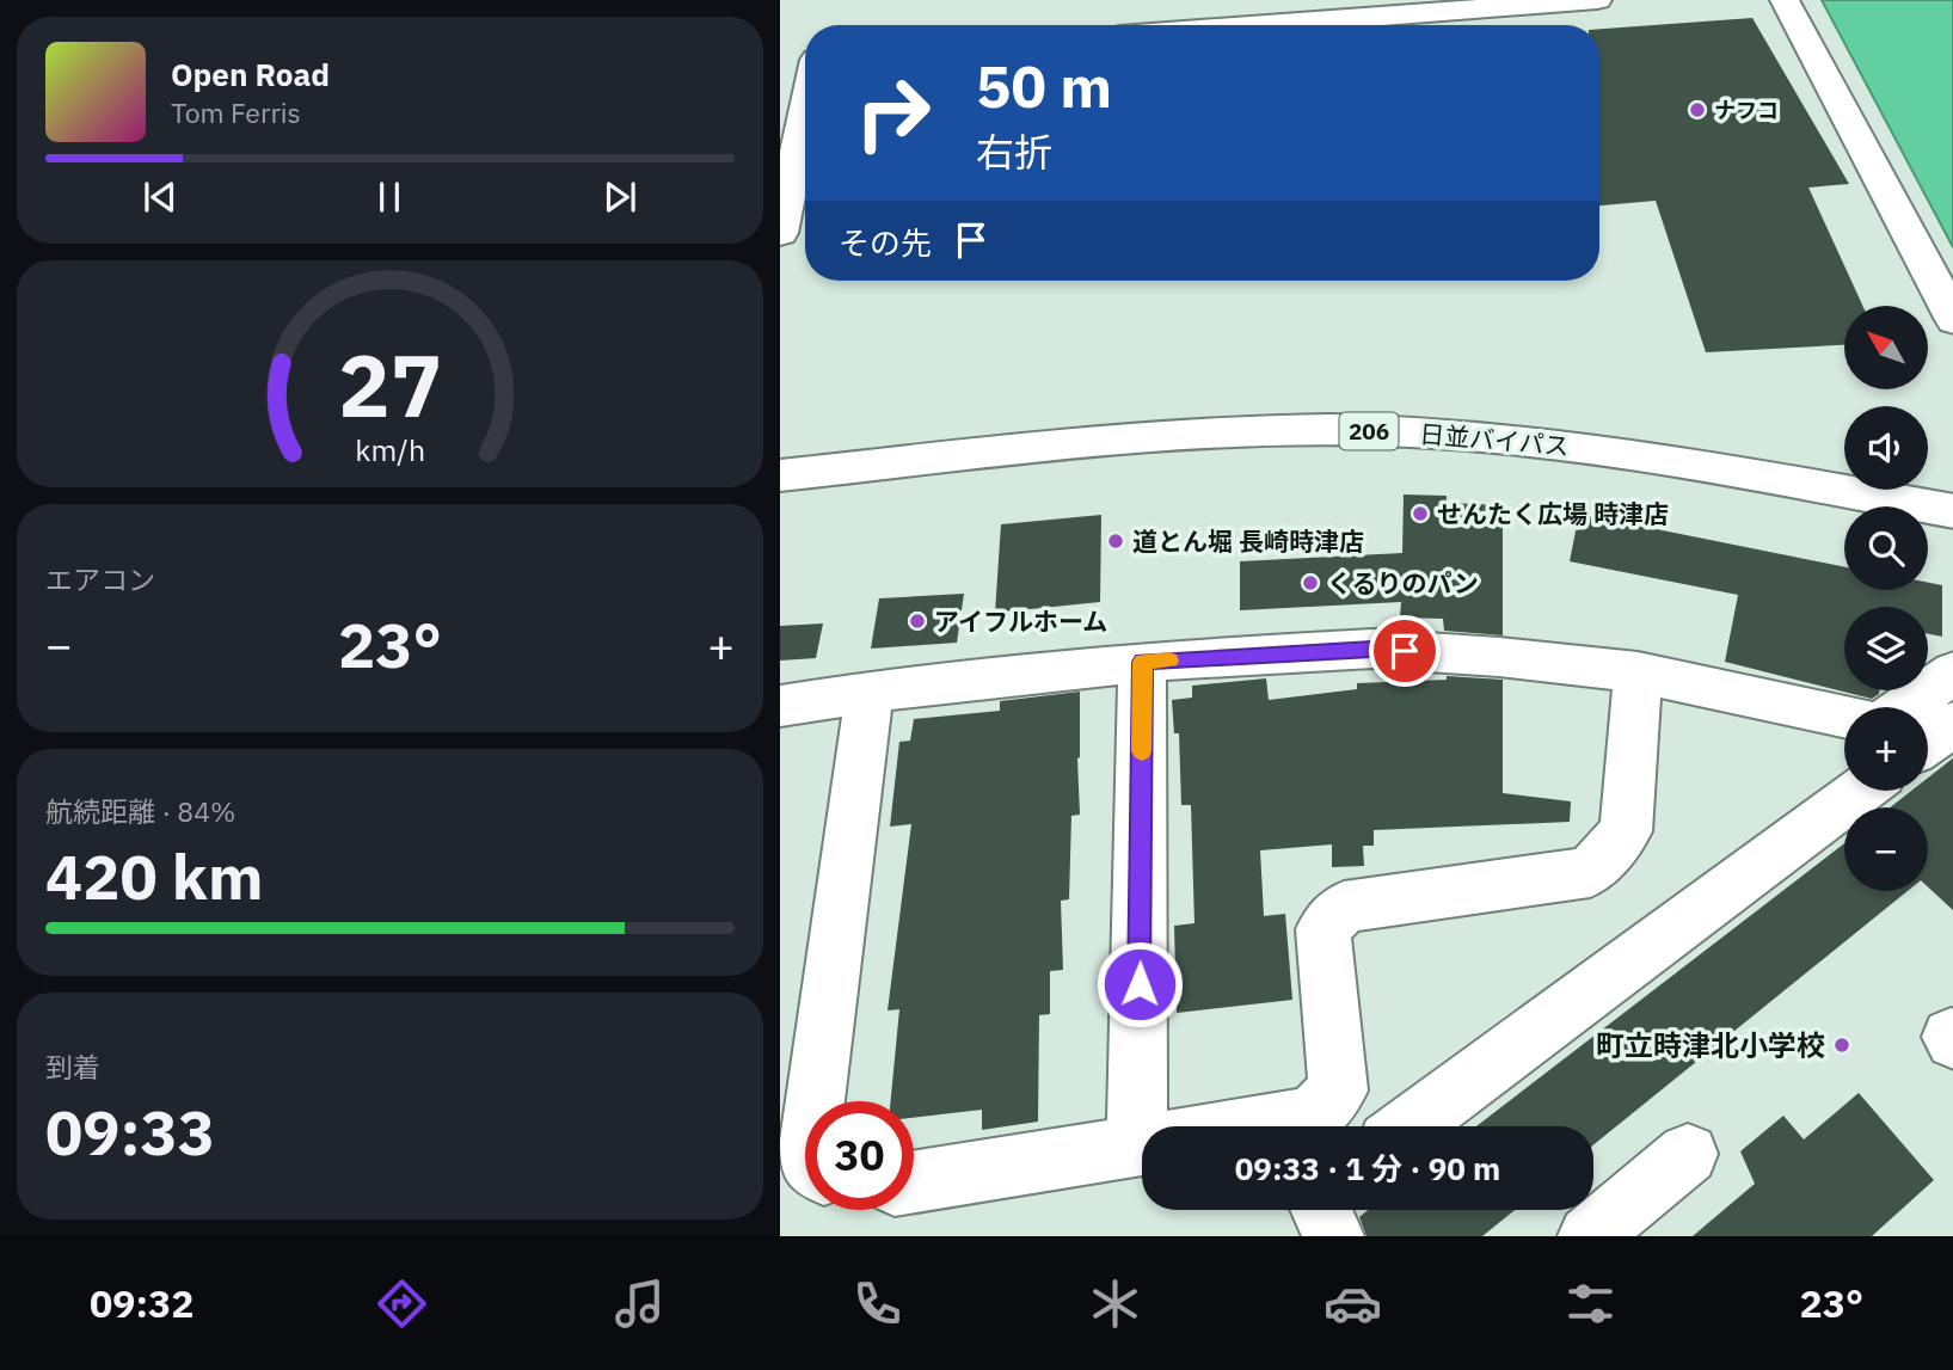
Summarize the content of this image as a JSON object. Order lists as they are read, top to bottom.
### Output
{
  "streets": {
    "main road": ["206", "日並バイパス"]
  },
  "places": [
    "ナフコ",
    "せんたく広場 時津店",
    "道とん堀 長崎時津店",
    "くるりのパン",
    "アイフルホーム",
    "町立時津北小学校"
  ],
  "north": "top left",
  "page": {
    "turn": ["50 m", "右折"],
    "song": ["Open Road", "Tom Ferris"],
    "then": "その先",
    "map_buttons": ["+", "−"],
    "tile": [
      "エアコン",
      ["航続距離 · 84%", "420 km"],
      ["到着", "09:33"]
    ],
    "heat": ["−", "23°", "+"],
    "limit": "30",
    "trip": "09:33 · 1 分 · 90 m",
    "tabs": ["09:32", "23°"],
    "gauge": ["27", "km/h"]
  }
}
